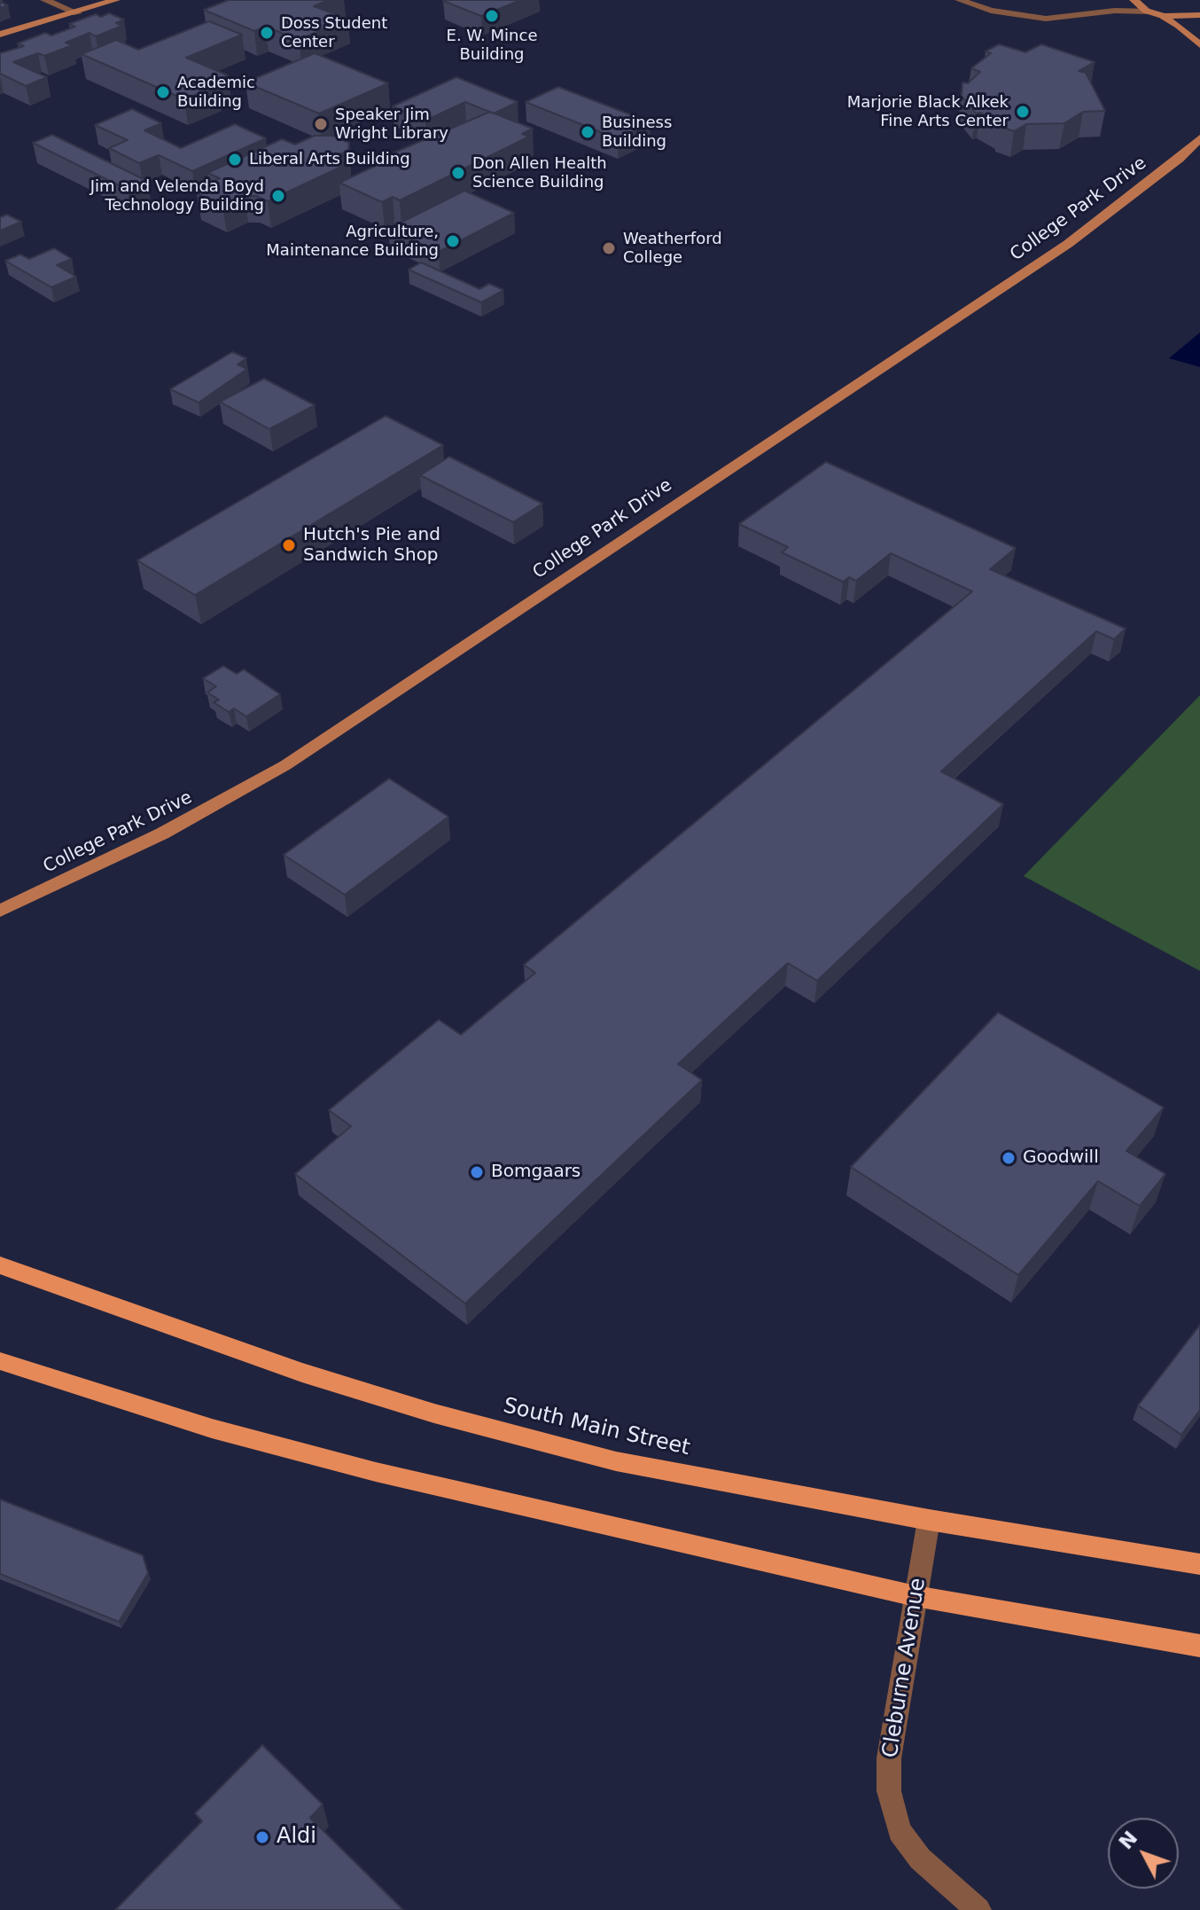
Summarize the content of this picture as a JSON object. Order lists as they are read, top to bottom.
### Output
{
  "streets": {
    "main road": ["South Main Street"],
    "street": ["College Park Drive", "Cleburne Avenue"]
  },
  "crossings": [
    ["South Main Street", "Cleburne Avenue"]
  ],
  "places": [
    "E. W. Mince Building",
    "Doss Student Center",
    "Academic Building",
    "Marjorie Black Alkek Fine Arts Center",
    "Speaker Jim Wright Library",
    "Business Building",
    "Liberal Arts Building",
    "Don Allen Health Science Building",
    "Jim and Velenda Boyd Technology Building",
    "Agriculture, Maintenance Building",
    "Weatherford College",
    "Hutch's Pie and Sandwich Shop",
    "Goodwill",
    "Bomgaars",
    "Aldi"
  ],
  "north": "top left"
}
